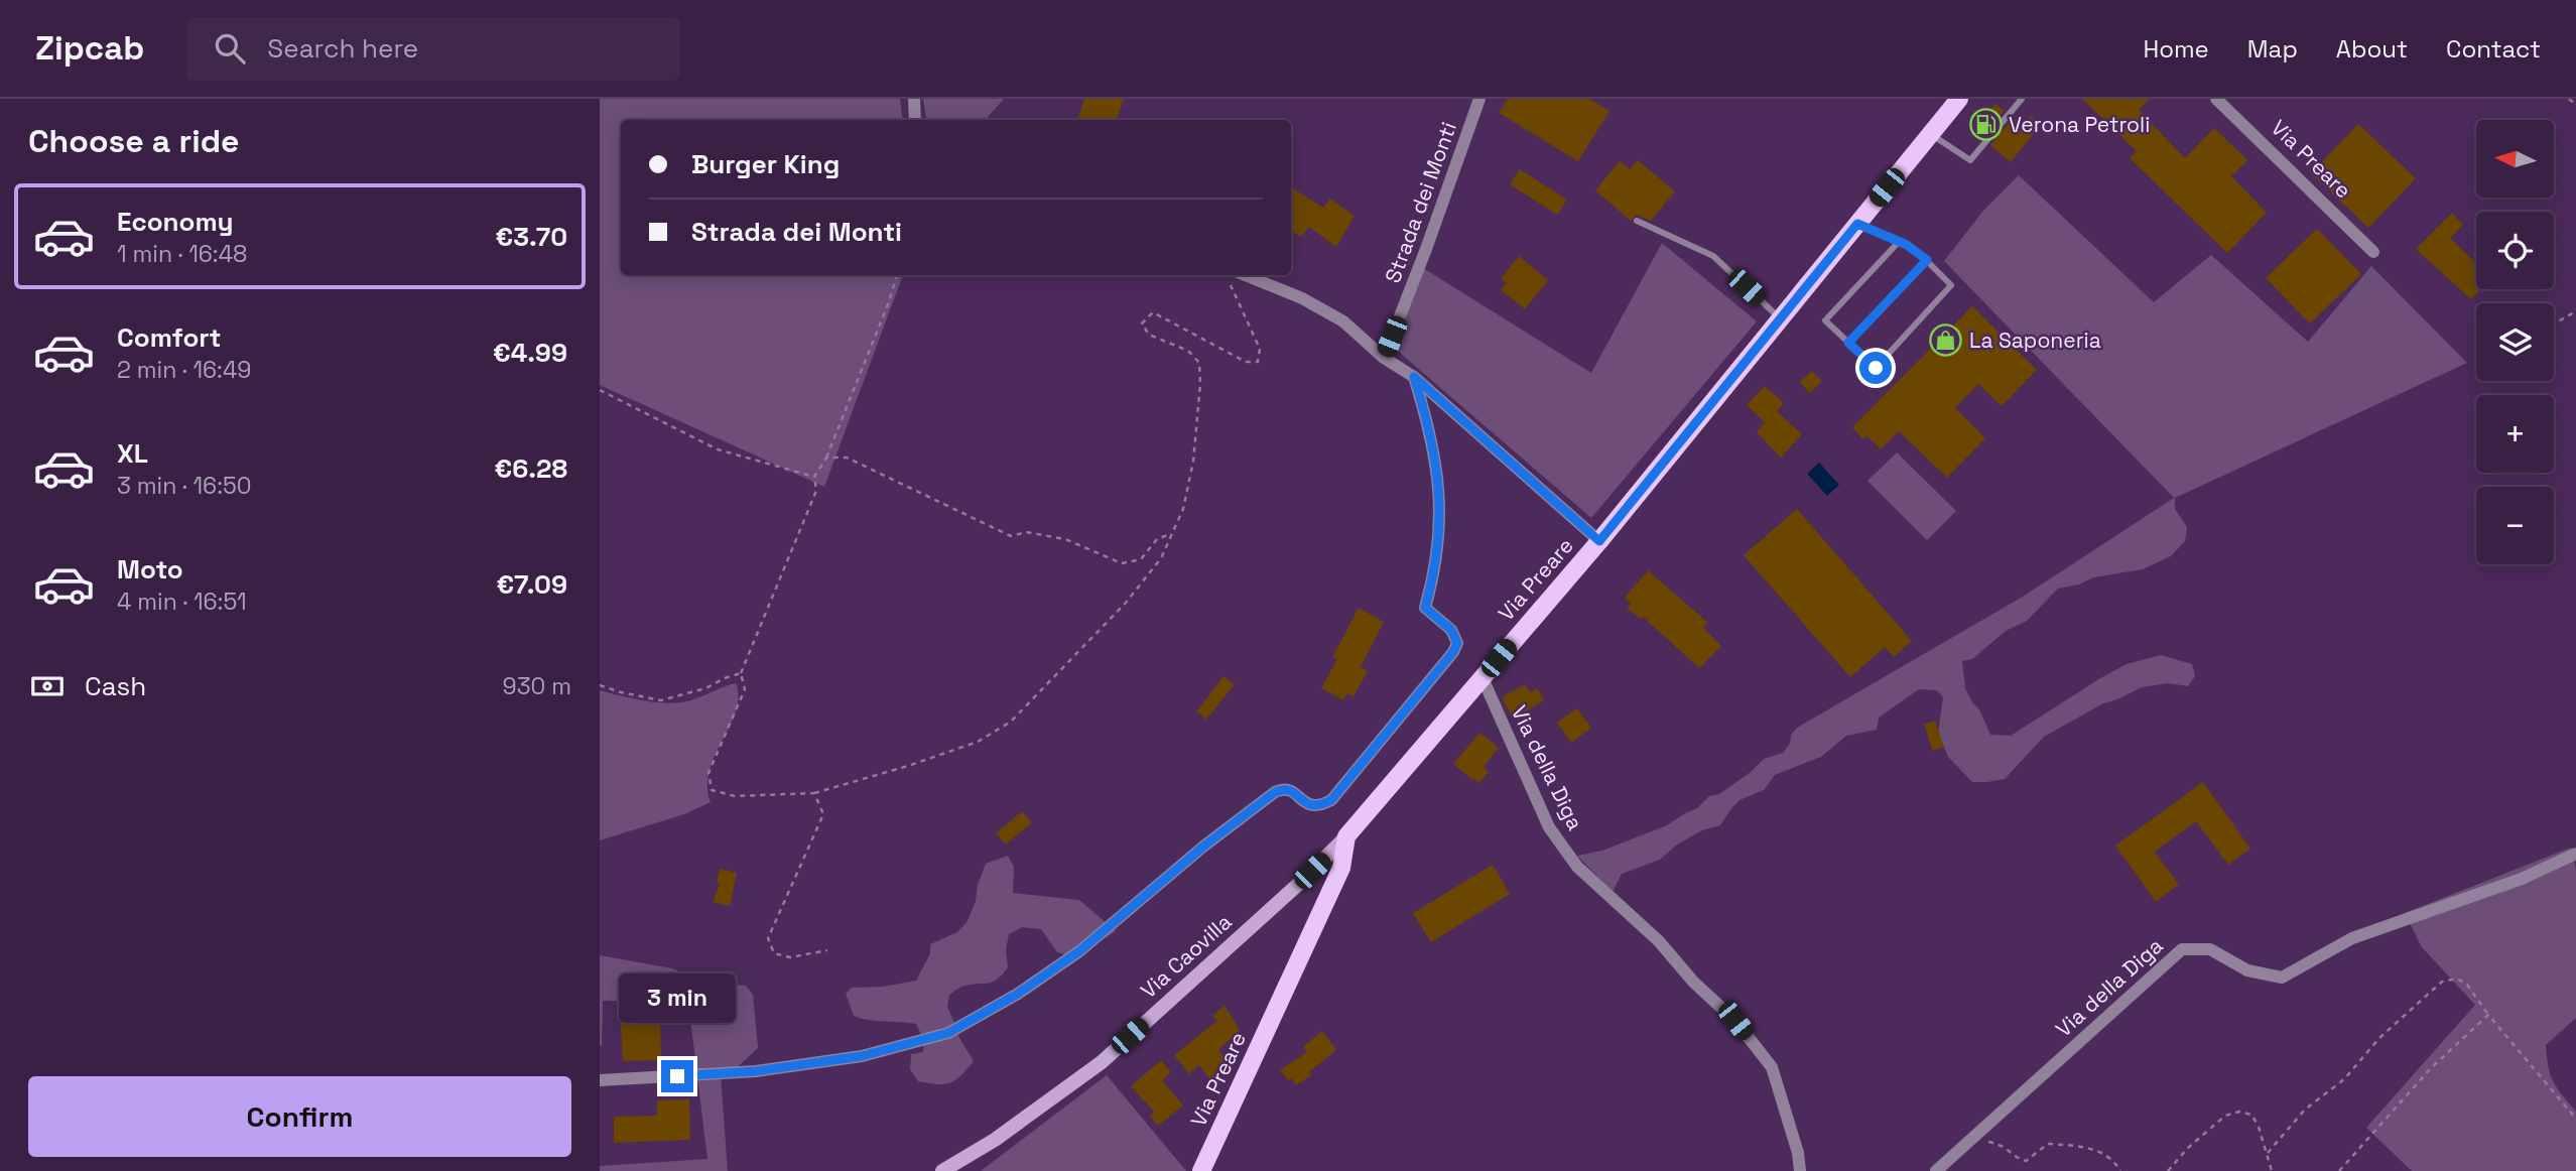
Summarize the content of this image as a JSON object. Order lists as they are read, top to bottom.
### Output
{
  "streets": {
    "main road": ["Via Preare", "Via Caovilla"],
    "street": ["Strada dei Monti", "Via della Diga"]
  },
  "crossings": [
    ["Via Preare", "Via della Diga"],
    ["Via Preare", "Via Caovilla"]
  ],
  "places": {
    "fuel station": ["Verona Petroli"],
    "shop": ["La Saponeria"]
  },
  "north": "left",
  "page": {
    "header": "Zipcab",
    "search": "Search here",
    "nav": [
      "Home",
      "Map",
      "About",
      "Contact"
    ],
    "heading": "Choose a ride",
    "map_buttons": ["+", "−"],
    "banner": ["Burger King", "Strada dei Monti"],
    "list": [
      {
        "name": "Economy",
        "note": "1 min · 16:48",
        "value": "€3.70"
      },
      {
        "name": "Comfort",
        "note": "2 min · 16:49",
        "value": "€4.99"
      },
      {
        "name": "XL",
        "note": "3 min · 16:50",
        "value": "€6.28"
      },
      {
        "name": "Moto",
        "note": "4 min · 16:51",
        "value": "€7.09"
      }
    ],
    "pay": ["Cash", "930 m"],
    "bubble": "3 min",
    "buttons": "Confirm"
  }
}
